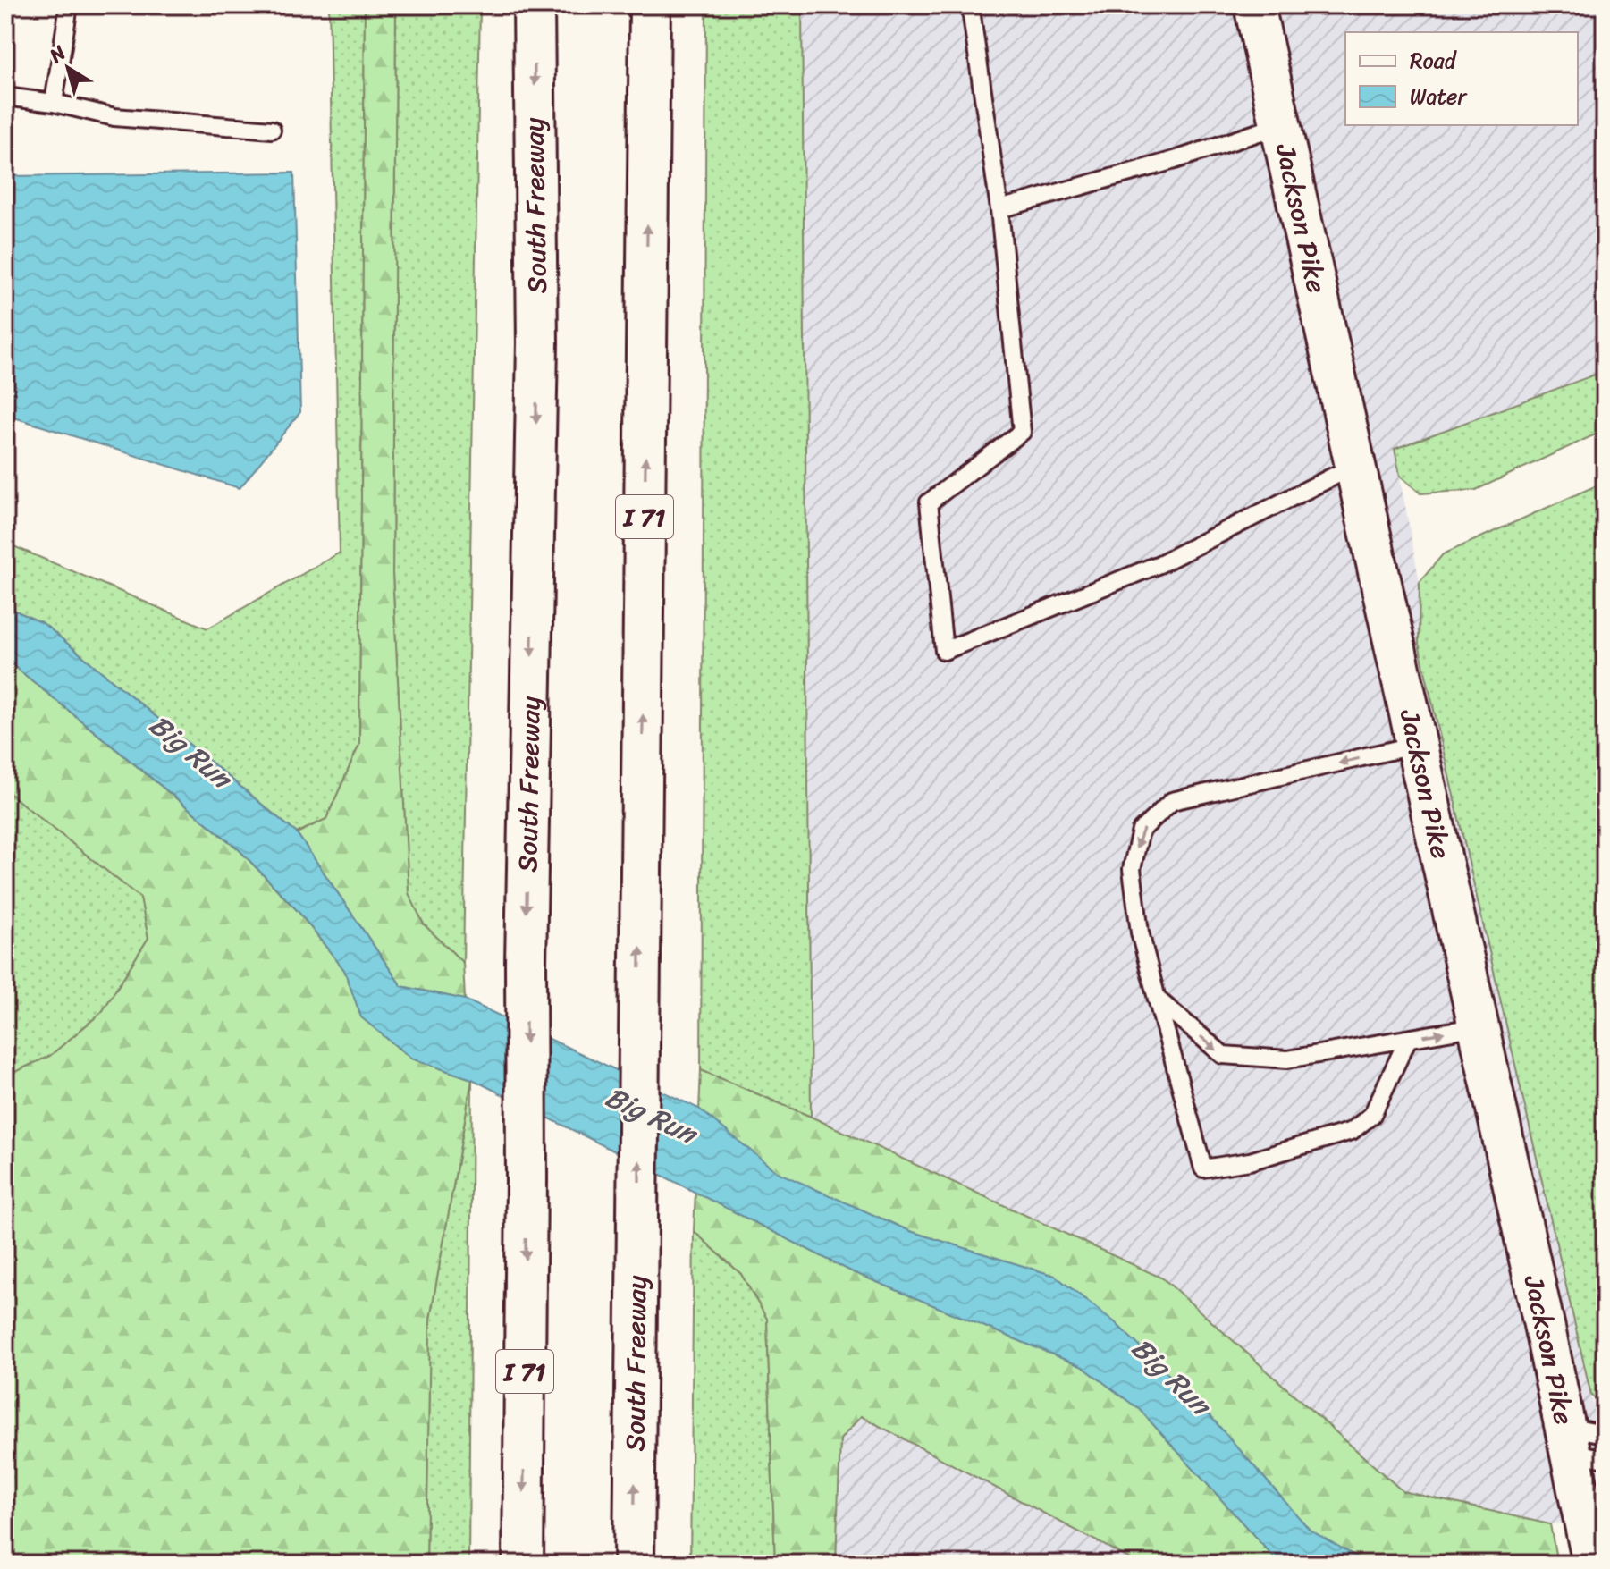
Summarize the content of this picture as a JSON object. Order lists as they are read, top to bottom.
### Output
{
  "streets": {
    "main road": ["South Freeway", "Jackson Pike", "I 71"]
  },
  "water": ["Big Run"],
  "legend": ["Road", "Water"],
  "north": "top left"
}
